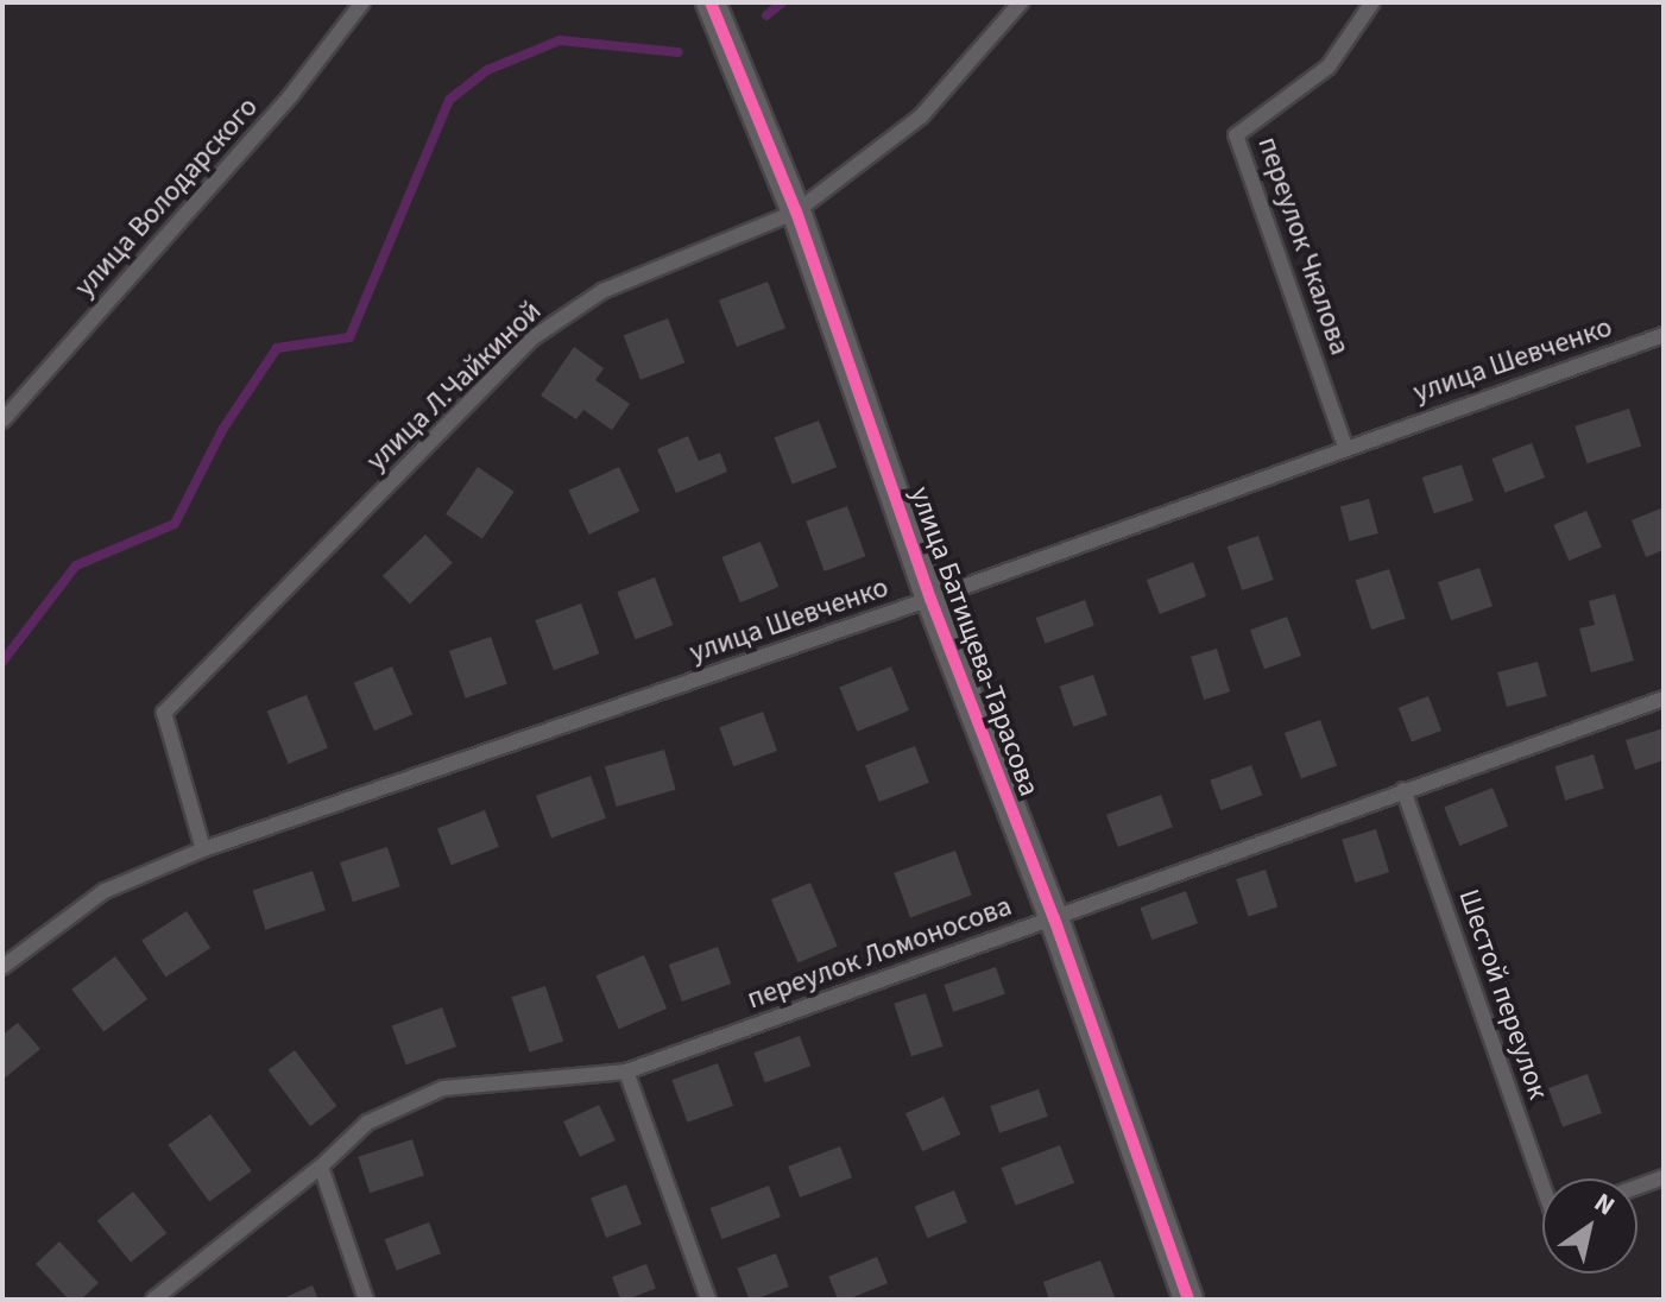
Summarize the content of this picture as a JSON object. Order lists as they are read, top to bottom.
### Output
{
  "streets": {
    "street": ["улица Батищева-Тарасова"],
    "lane": [
      "улица Володарского",
      "переулок Чкалова",
      "улица Шевченко",
      "улица Л.Чайкиной",
      "переулок Ломоносова",
      "Шестой переулок"
    ]
  },
  "crossings": [
    ["переулок Чкалова", "улица Шевченко"],
    ["улица Шевченко", "улица Л.Чайкиной"],
    ["улица Шевченко", "улица Батищева-Тарасова"],
    ["улица Л.Чайкиной", "улица Батищева-Тарасова"],
    ["улица Батищева-Тарасова", "переулок Ломоносова"],
    ["переулок Ломоносова", "Шестой переулок"]
  ],
  "north": "top right"
}
